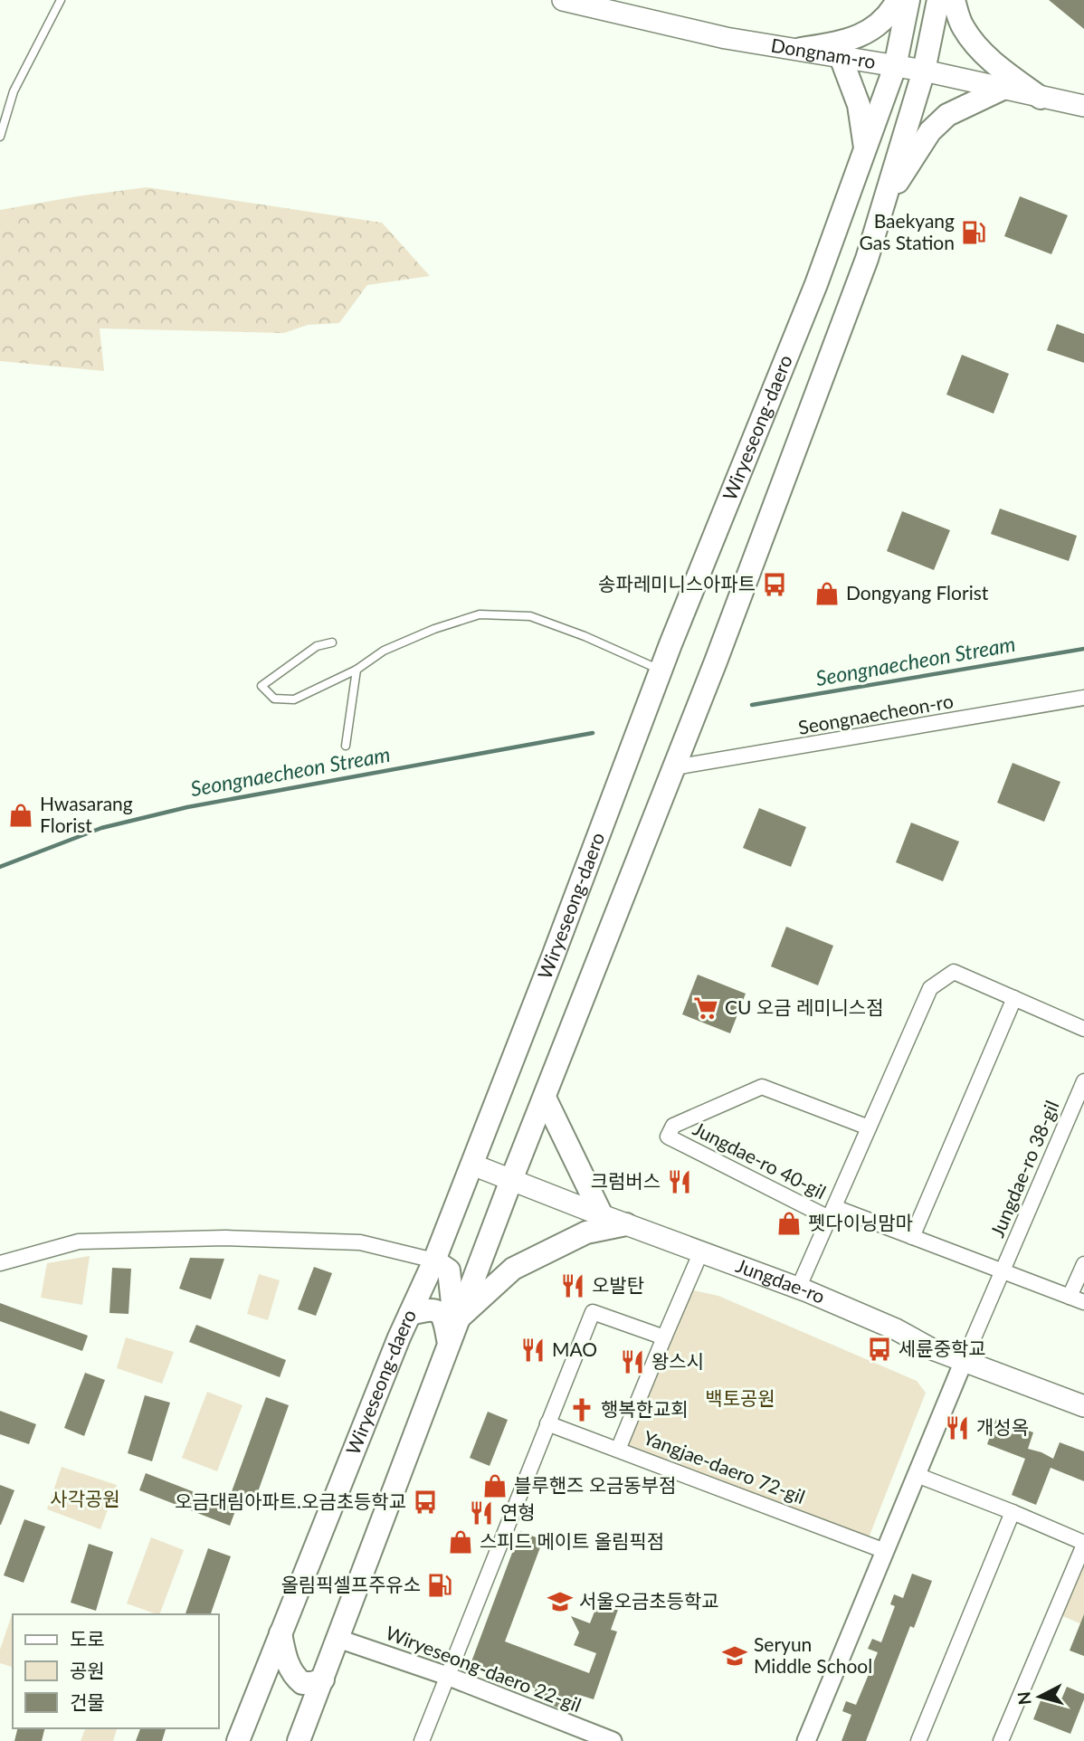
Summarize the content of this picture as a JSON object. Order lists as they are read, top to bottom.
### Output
{
  "streets": {
    "main road": ["Dongnam-ro", "Wiryeseong-daero", "Jungdae-ro"],
    "street": [
      "Seongnaecheon-ro",
      "Jungdae-ro 40-gil",
      "Jungdae-ro 38-gil",
      "Yangjae-daero 72-gil",
      "Wiryeseong-daero 22-gil"
    ]
  },
  "crossings": [
    ["Dongnam-ro", "Wiryeseong-daero"],
    ["Wiryeseong-daero", "Jungdae-ro"],
    ["Jungdae-ro 40-gil", "Jungdae-ro"],
    ["Jungdae-ro 38-gil", "Jungdae-ro"]
  ],
  "water": ["Seongnaecheon Stream"],
  "parks": ["백토공원", "사각공원"],
  "places": {
    "fuel station": ["Baekyang Gas Station", "올림픽셀프주유소"],
    "bus stop": ["송파레미니스아파트", "세륜중학교", "오금대림아파트.오금초등학교"],
    "shop": [
      "Dongyang Florist",
      "Hwasarang Florist",
      "펫다이닝맘마",
      "블루핸즈 오금동부점",
      "스피드 메이트 올림픽점"
    ],
    "supermarket": ["CU 오금 레미니스점"],
    "restaurant": [
      "크럼버스",
      "오발탄",
      "MAO",
      "왕스시",
      "개성옥",
      "연형"
    ],
    "church": ["행복한교회"],
    "school or university": ["서울오금초등학교", "Seryun Middle School"]
  },
  "legend": ["도로", "공원", "건물"],
  "north": "left"
}
